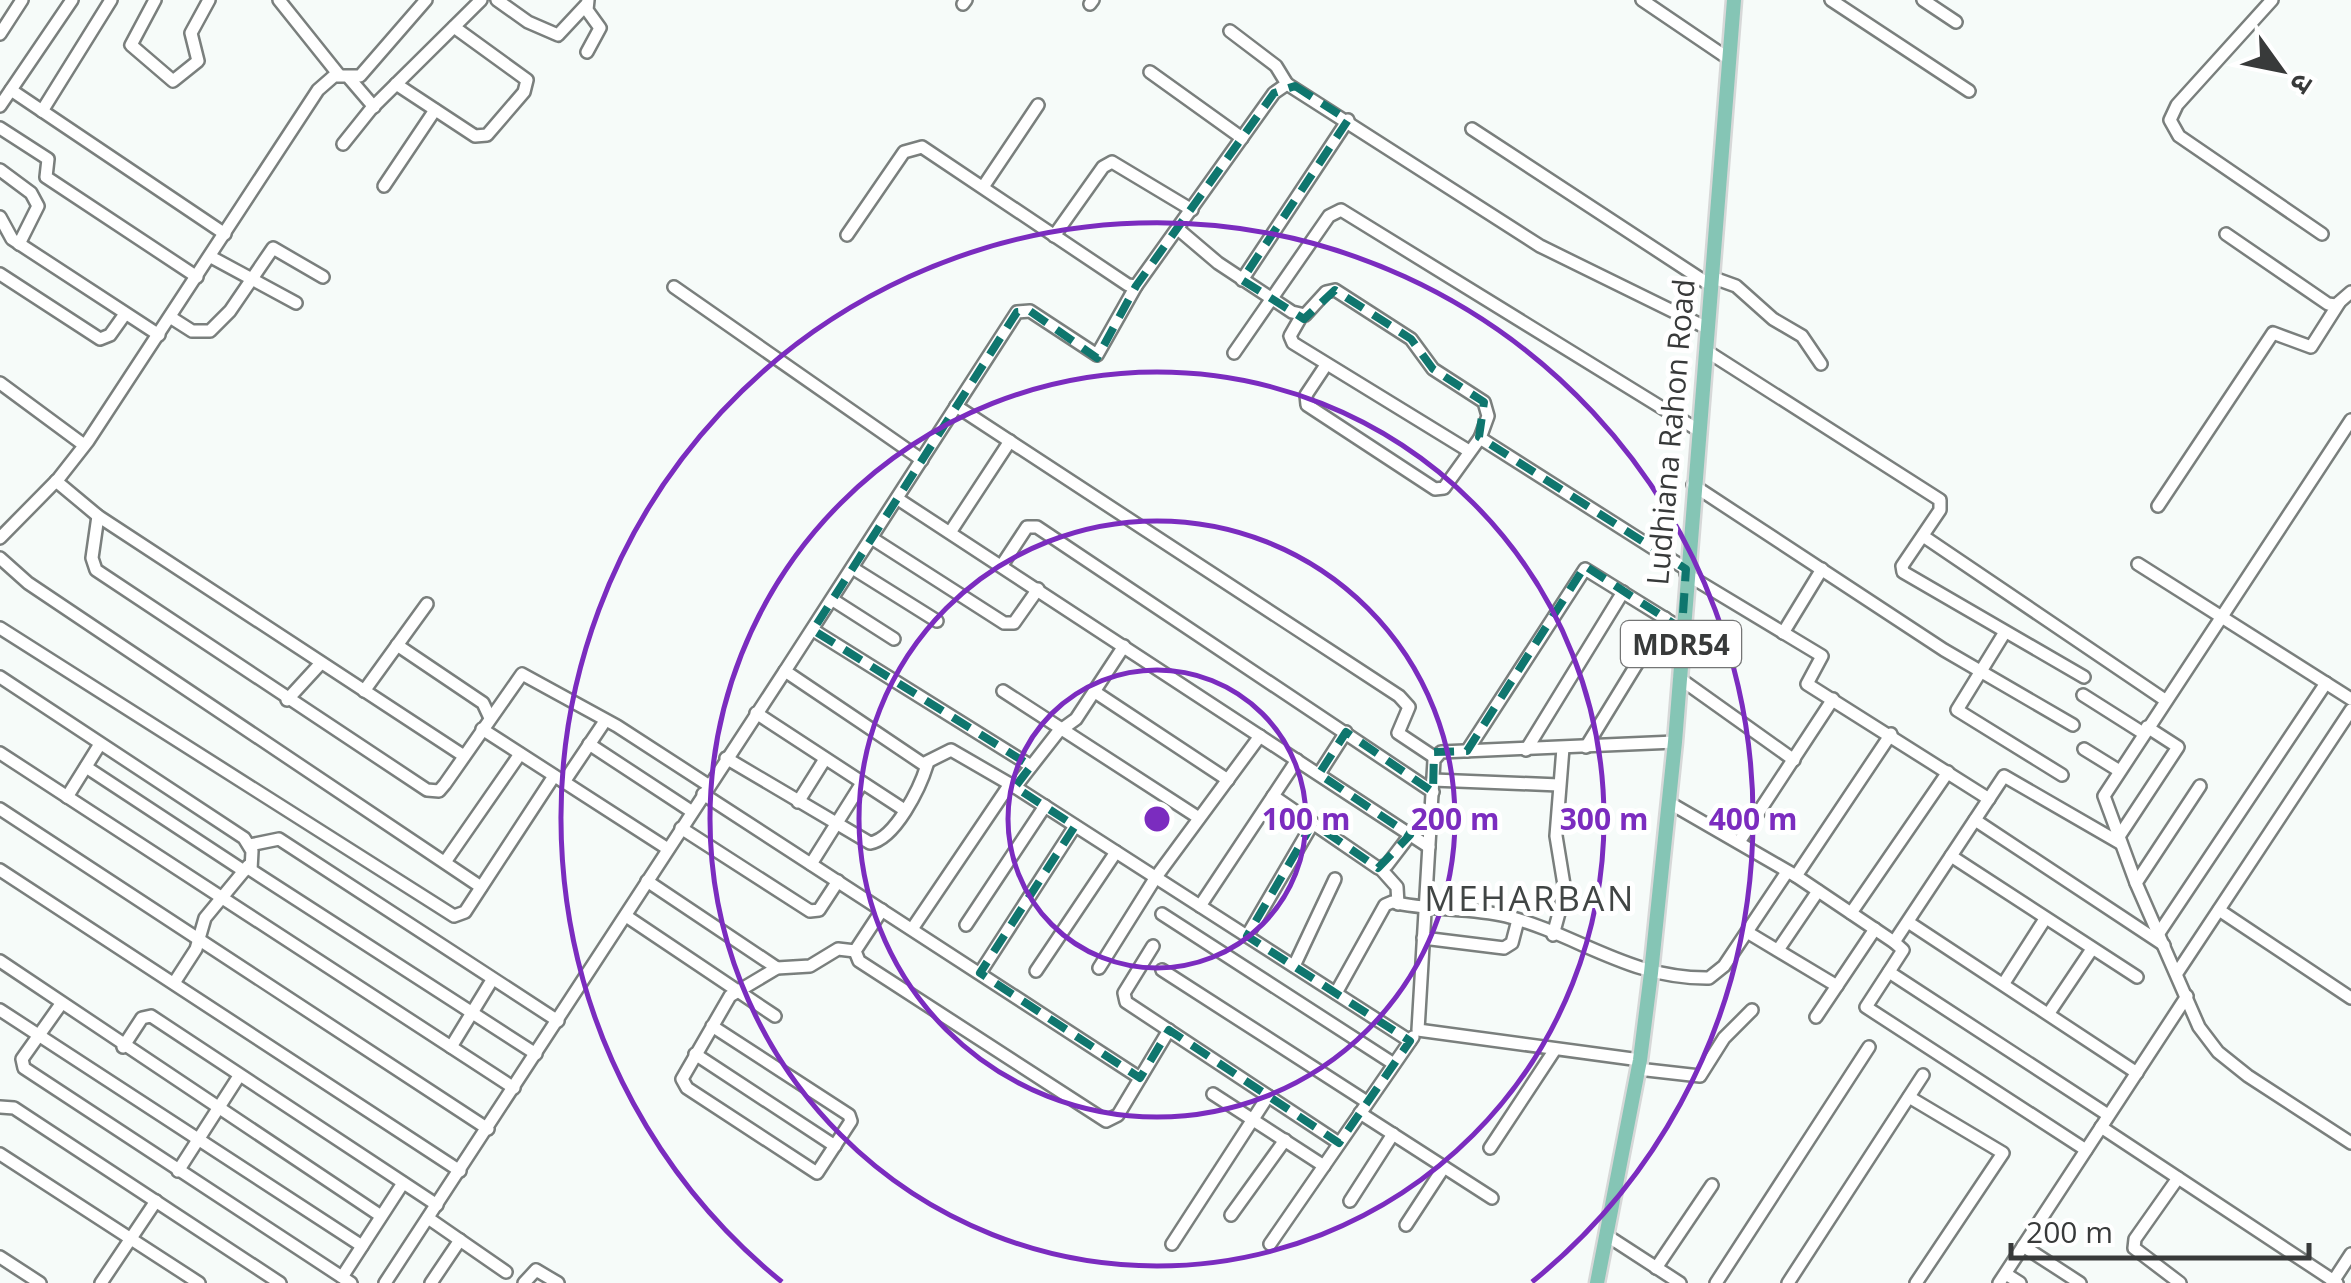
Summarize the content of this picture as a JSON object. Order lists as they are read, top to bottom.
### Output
{
  "streets": {
    "main road": ["Ludhiana Rahon Road", "MDR54"]
  },
  "districts": ["MEHARBAN"],
  "scale_bar": "200 m",
  "north": "bottom right",
  "rings": [
    "100 m",
    "200 m",
    "300 m",
    "400 m"
  ]
}
